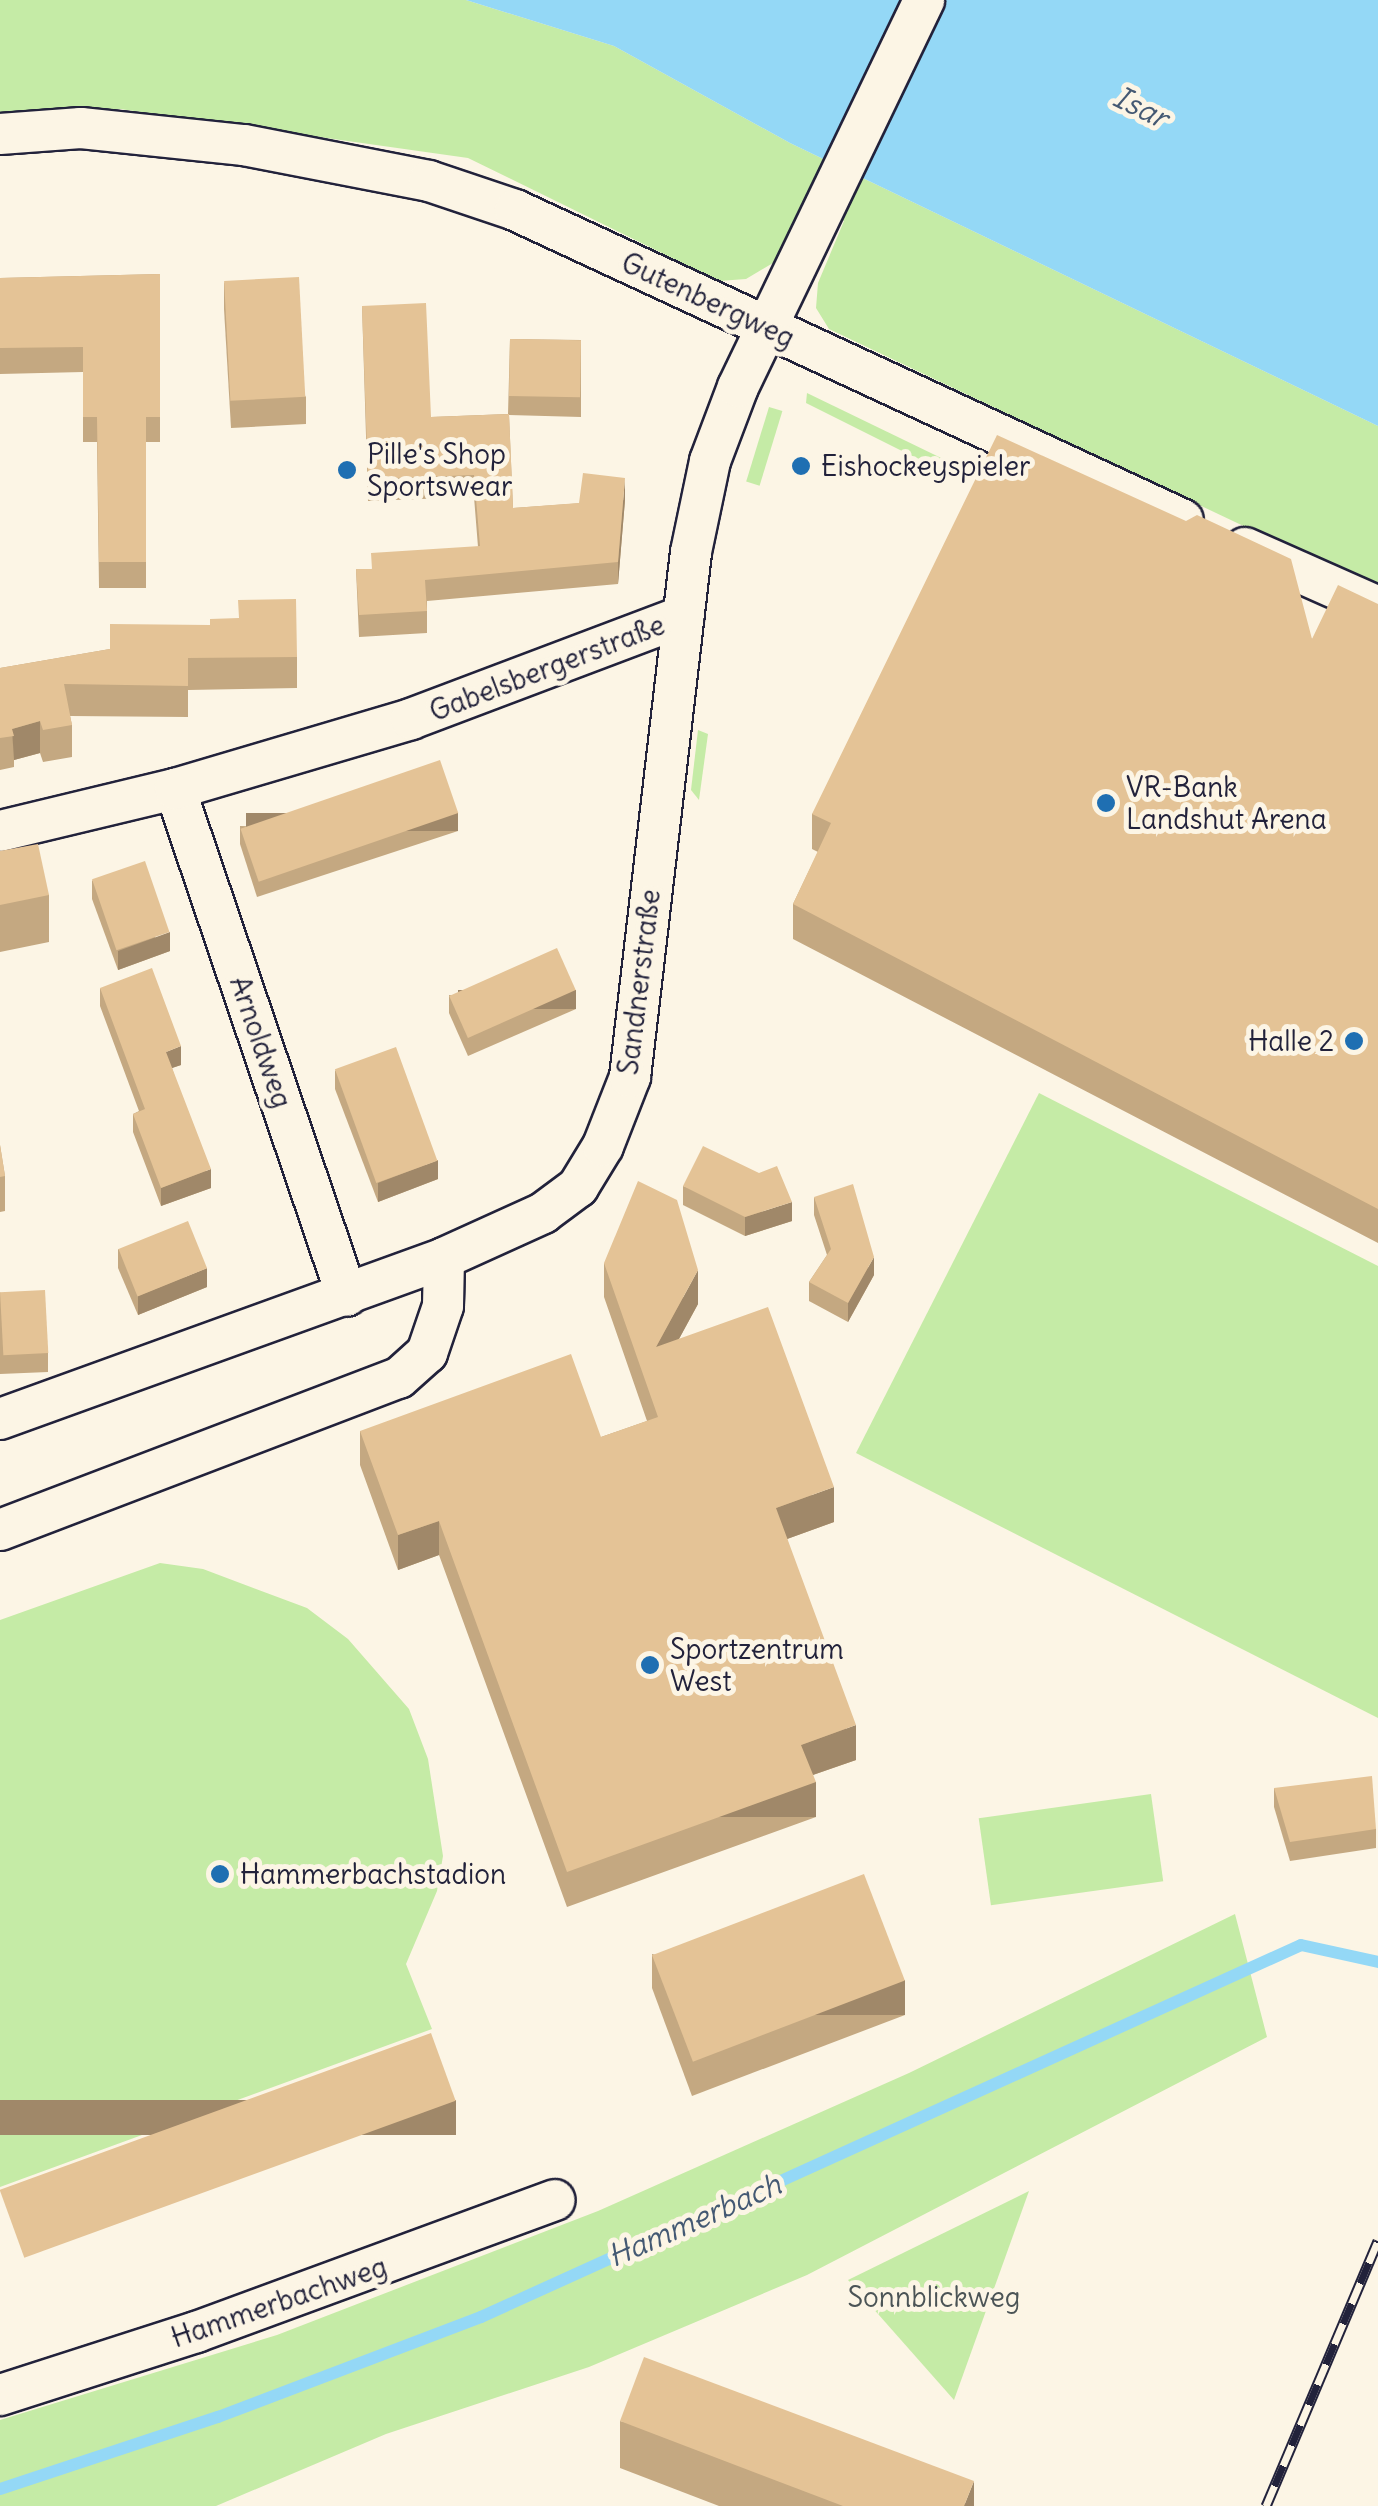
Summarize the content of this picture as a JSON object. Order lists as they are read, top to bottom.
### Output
{
  "streets": {
    "street": [
      "Gutenbergweg",
      "Gabelsbergerstraße",
      "Sandnerstraße",
      "Arnoldweg",
      "Hammerbachweg"
    ]
  },
  "crossings": [
    ["Gutenbergweg", "Gabelsbergerstraße"],
    ["Gabelsbergerstraße", "Sandnerstraße"],
    ["Gabelsbergerstraße", "Arnoldweg"],
    ["Sandnerstraße", "Arnoldweg"]
  ],
  "water": ["Isar", "Hammerbach"],
  "parks": ["Sonnblickweg"],
  "places": [
    "Eishockeyspieler",
    "Pille's Shop Sportswear",
    "VR-Bank Landshut Arena",
    "Halle 2",
    "Sportzentrum West",
    "Hammerbachstadion"
  ]
}
